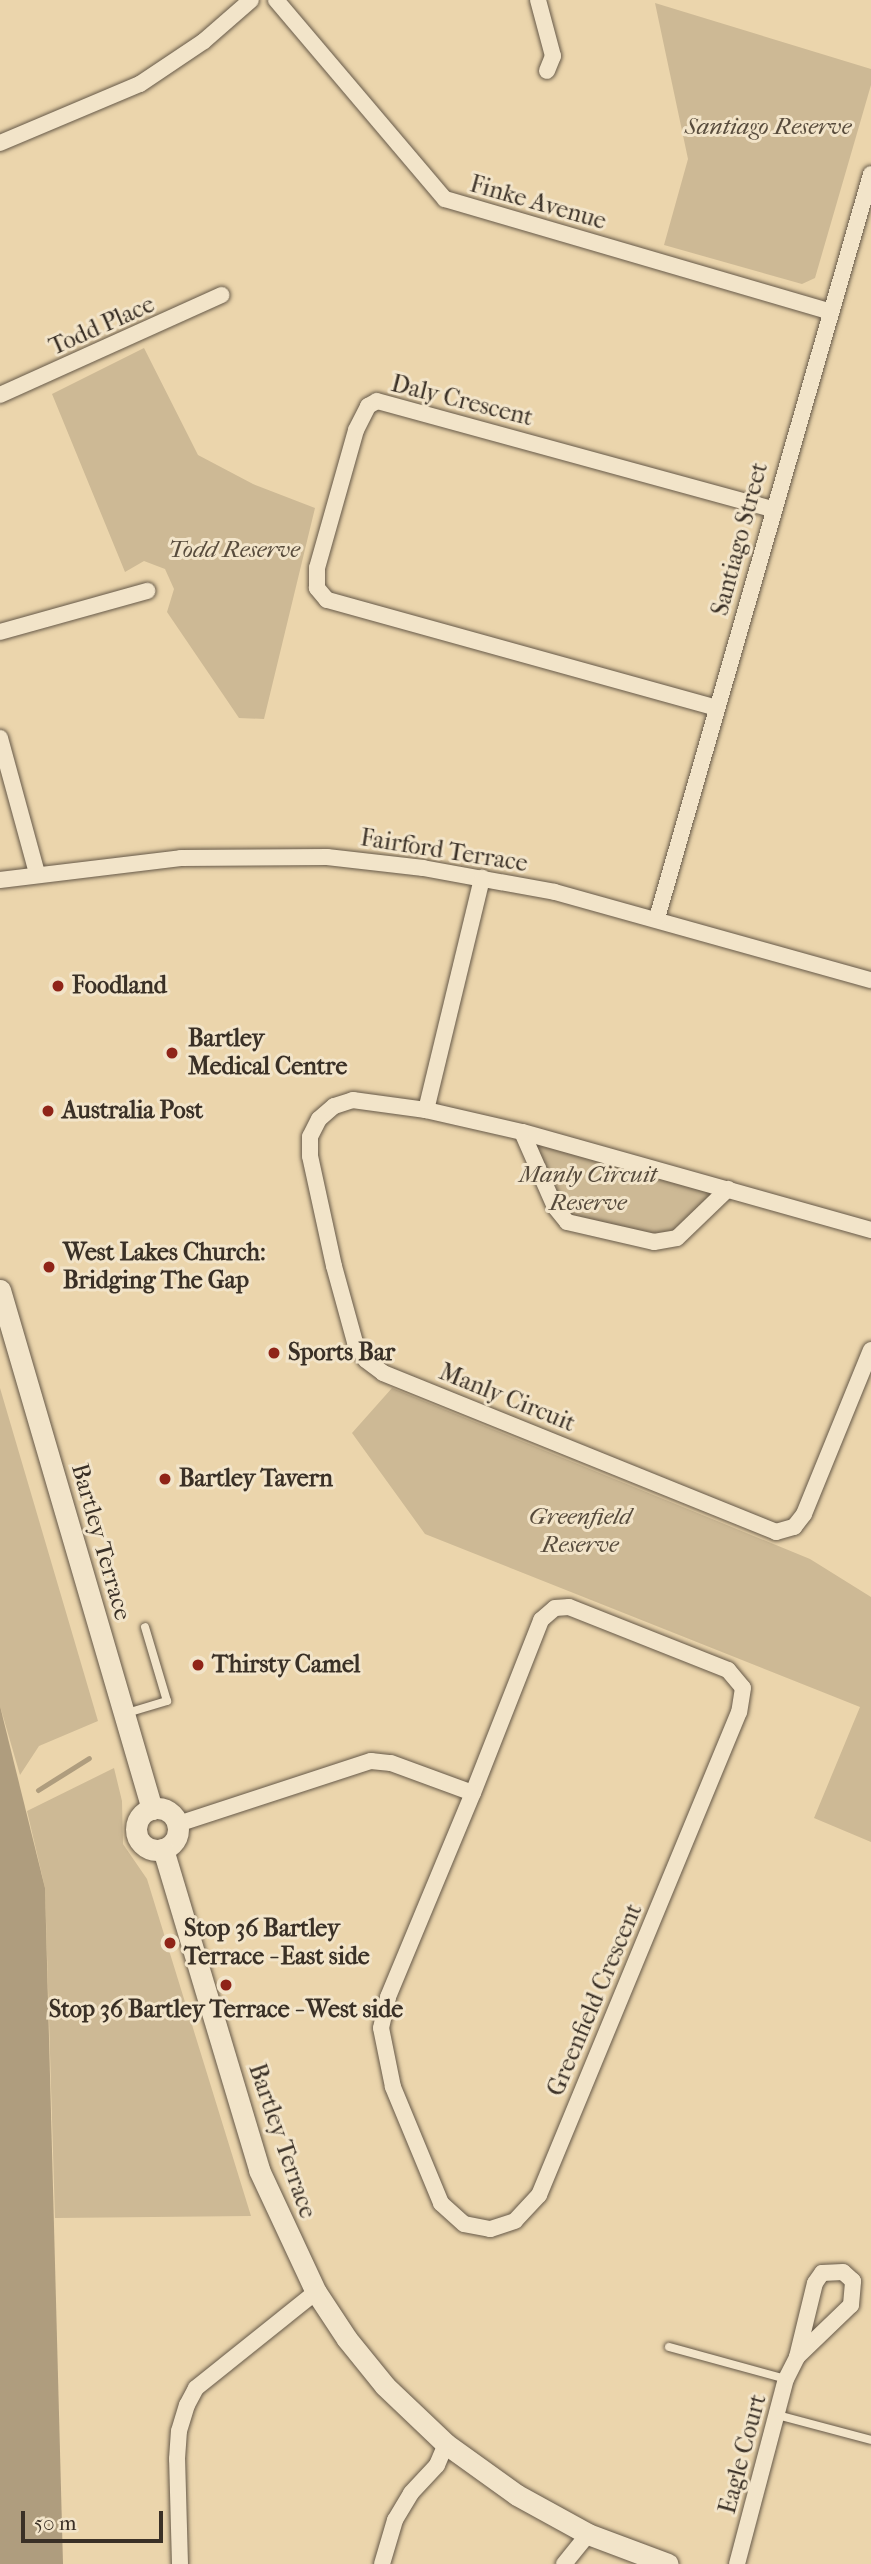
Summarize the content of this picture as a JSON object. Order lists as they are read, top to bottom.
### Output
{
  "streets": {
    "street": [
      "Finke Avenue",
      "Todd Place",
      "Daly Crescent",
      "Santiago Street",
      "Fairford Terrace",
      "Manly Circuit",
      "Bartley Terrace",
      "Greenfield Crescent",
      "Eagle Court"
    ]
  },
  "crossings": [
    ["Finke Avenue", "Santiago Street"],
    ["Daly Crescent", "Santiago Street"],
    ["Santiago Street", "Fairford Terrace"]
  ],
  "parks": [
    "Santiago Reserve",
    "Todd Reserve",
    "Manly Circuit Reserve",
    "Greenfield Reserve"
  ],
  "places": [
    "Foodland",
    "Bartley Medical Centre",
    "Australia Post",
    "West Lakes Church: Bridging The Gap",
    "Sports Bar",
    "Bartley Tavern",
    "Thirsty Camel",
    "Stop 36 Bartley Terrace - East side",
    "Stop 36 Bartley Terrace - West side"
  ],
  "scale_bar": "50 m"
}
